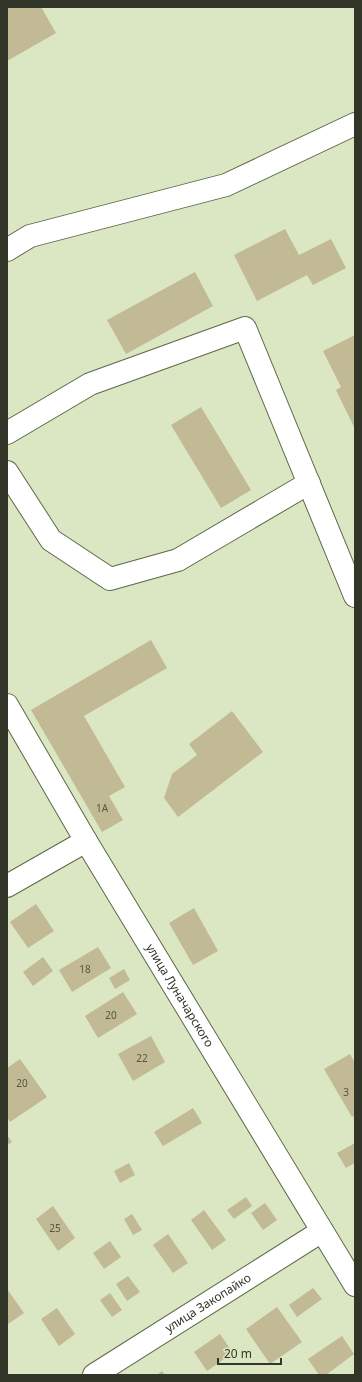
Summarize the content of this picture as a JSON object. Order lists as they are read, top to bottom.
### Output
{
  "streets": {
    "street": ["улица Луначарского", "улица Закопайко"]
  },
  "crossings": [
    ["улица Луначарского", "улица Закопайко"]
  ],
  "house_numbers": [
    "1А",
    "18",
    "20",
    "22",
    "20",
    "3",
    "25"
  ],
  "scale_bar": "20 m"
}
